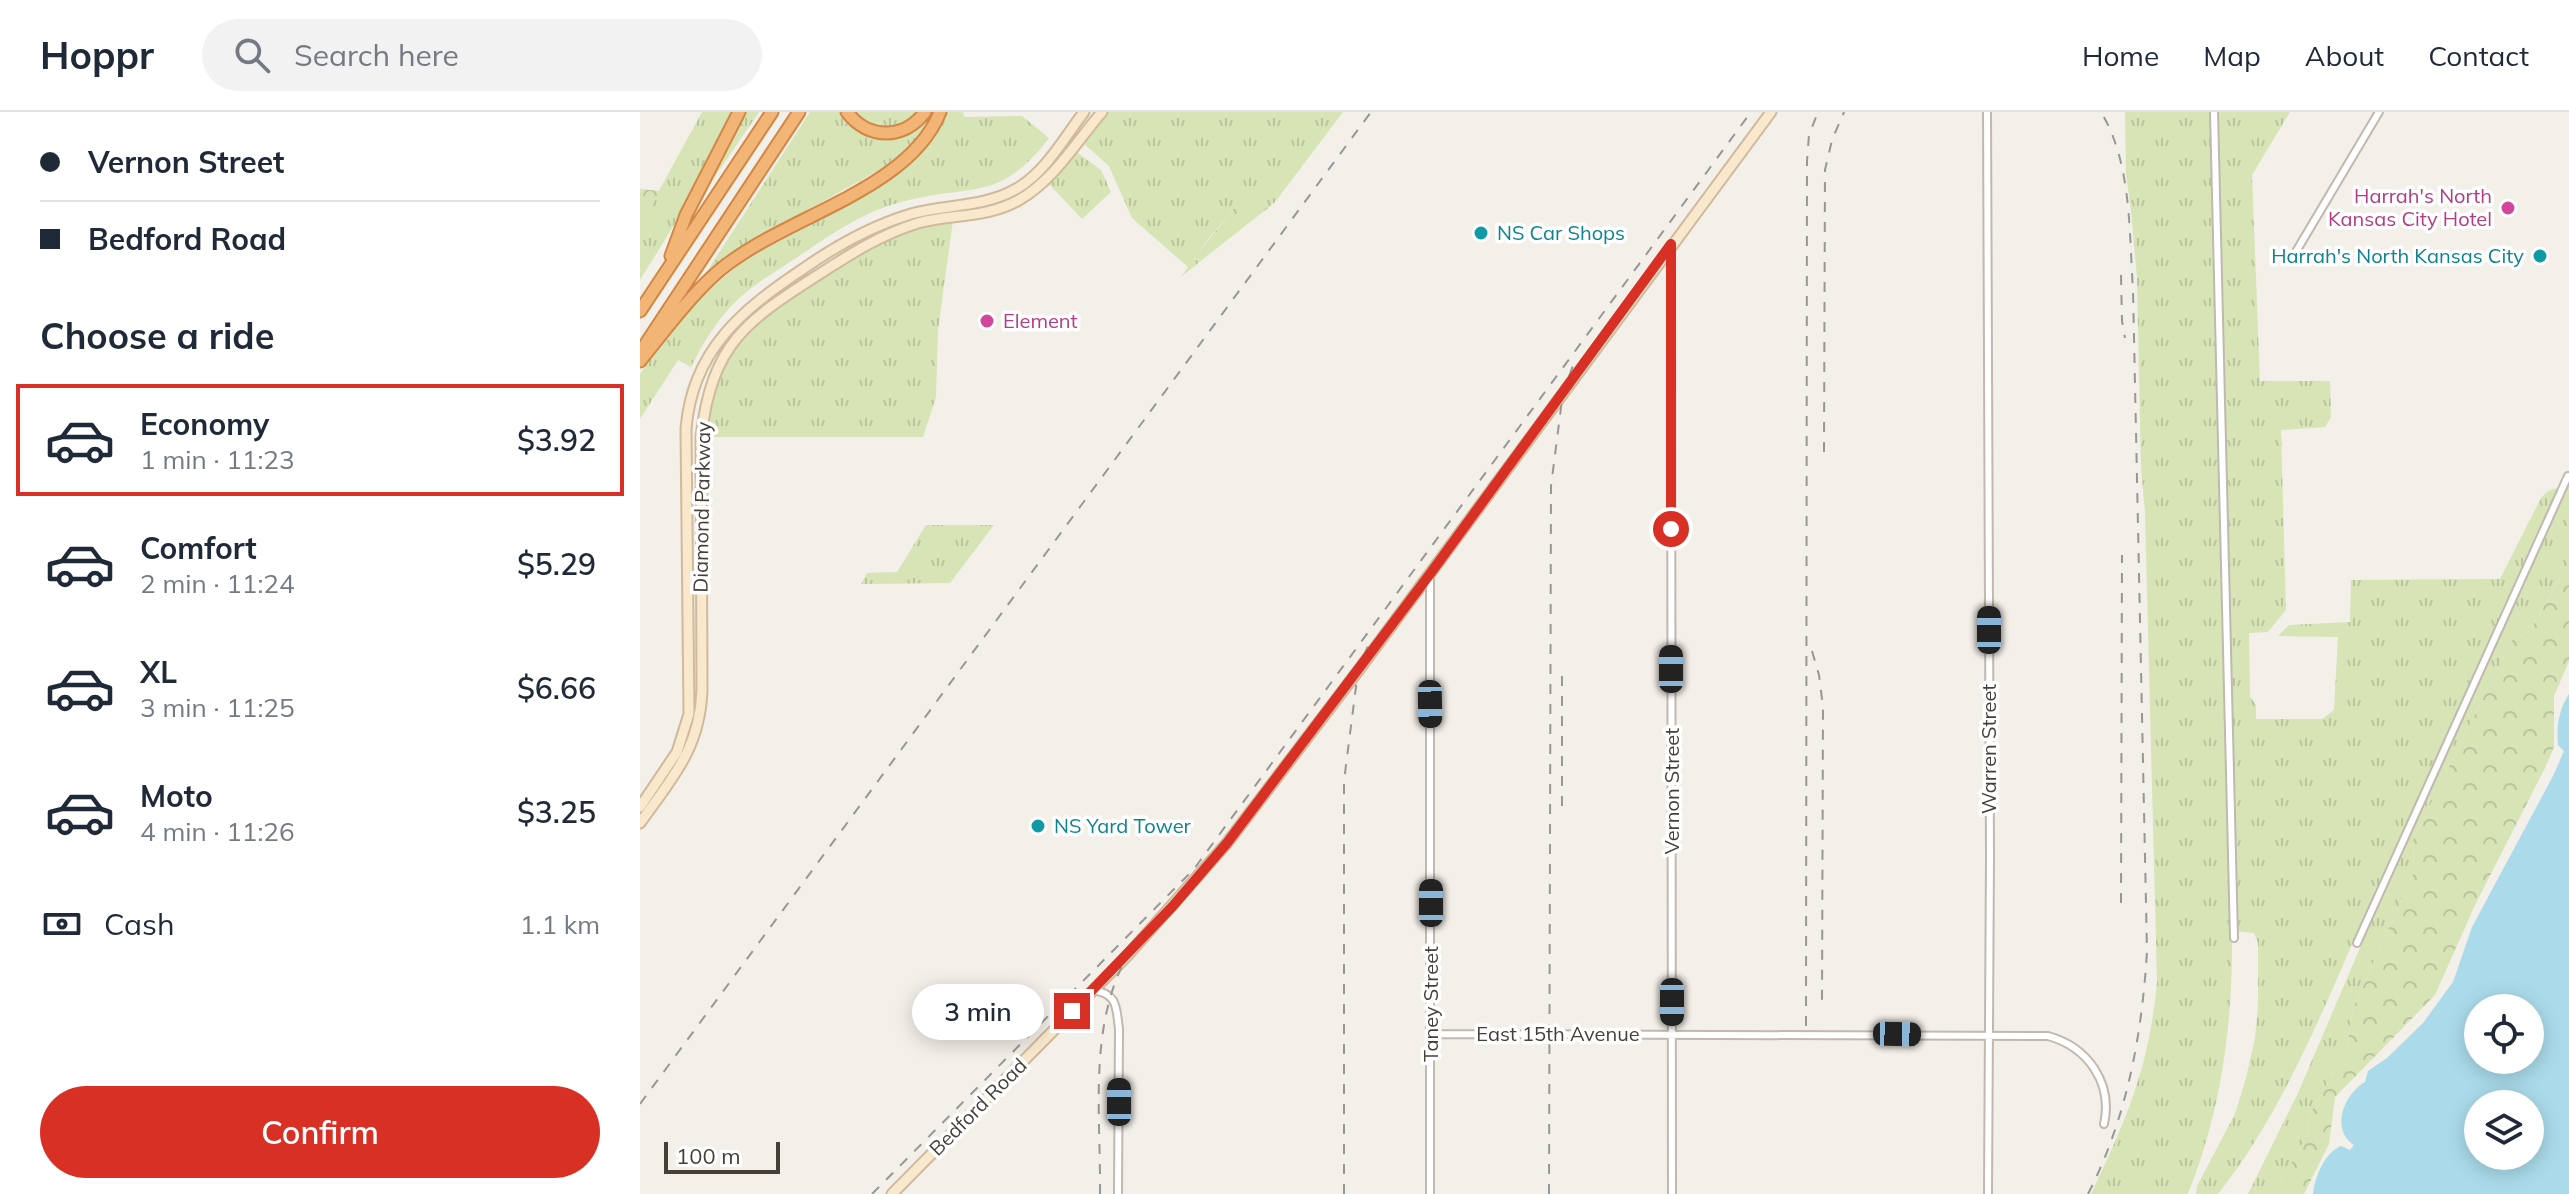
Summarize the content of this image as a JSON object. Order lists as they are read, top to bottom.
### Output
{
  "streets": {
    "street": [
      "Diamond Parkway",
      "Warren Street",
      "Vernon Street",
      "Taney Street",
      "East 15th Avenue",
      "Bedford Road"
    ]
  },
  "crossings": [
    ["Warren Street", "East 15th Avenue"],
    ["Vernon Street", "East 15th Avenue"],
    ["Vernon Street", "Bedford Road"],
    ["Taney Street", "East 15th Avenue"],
    ["Taney Street", "Bedford Road"]
  ],
  "places": [
    "Harrah's North Kansas City Hotel",
    "NS Car Shops",
    "Harrah's North Kansas City",
    "Element",
    "NS Yard Tower"
  ],
  "scale_bar": "100 m",
  "page": {
    "header": "Hoppr",
    "search": "Search here",
    "nav": [
      "Home",
      "Map",
      "About",
      "Contact"
    ],
    "banner": ["Vernon Street", "Bedford Road"],
    "heading": "Choose a ride",
    "list": [
      {
        "name": "Economy",
        "note": "1 min · 11:23",
        "value": "$3.92"
      },
      {
        "name": "Comfort",
        "note": "2 min · 11:24",
        "value": "$5.29"
      },
      {
        "name": "XL",
        "note": "3 min · 11:25",
        "value": "$6.66"
      },
      {
        "name": "Moto",
        "note": "4 min · 11:26",
        "value": "$3.25"
      }
    ],
    "pay": ["Cash", "1.1 km"],
    "bubble": "3 min",
    "buttons": "Confirm",
    "scale": "100 m"
  }
}
